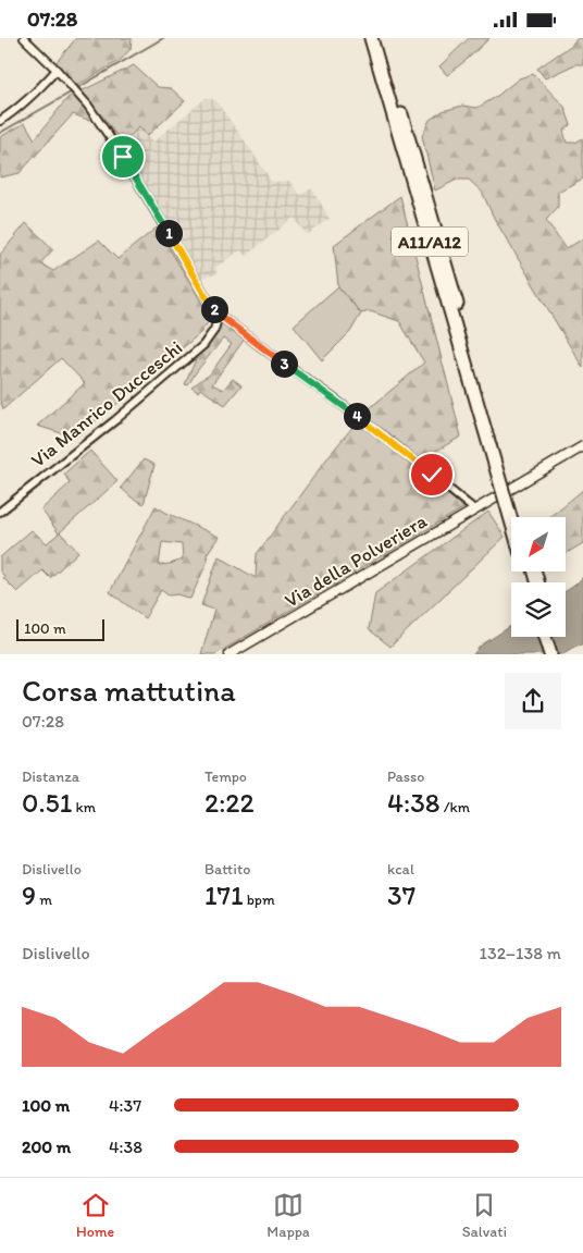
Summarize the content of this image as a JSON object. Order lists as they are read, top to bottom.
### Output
{
  "streets": {
    "highway": ["A11/A12"],
    "street": ["Via Manrico Ducceschi", "Via della Polveriera"]
  },
  "scale_bar": "100 m",
  "north": "bottom left",
  "page": {
    "status": "07:28",
    "pins": [
      "1",
      "2",
      "3",
      "4"
    ],
    "scale": "100 m",
    "heading": ["Corsa mattutina", "07:28"],
    "stats": [
      ["Distanza", "0.51 km"],
      ["Tempo", "2:22"],
      ["Passo", "4:38 /km"],
      ["Dislivello", "9 m"],
      ["Battito", "171 bpm"],
      ["kcal", "37"]
    ],
    "chart": ["Dislivello", "132–138 m"],
    "list": [
      {
        "name": "100 m",
        "note": "4:37"
      },
      {
        "name": "200 m",
        "note": "4:38"
      }
    ],
    "tabs": ["Home", "Mappa", "Salvati"]
  }
}
